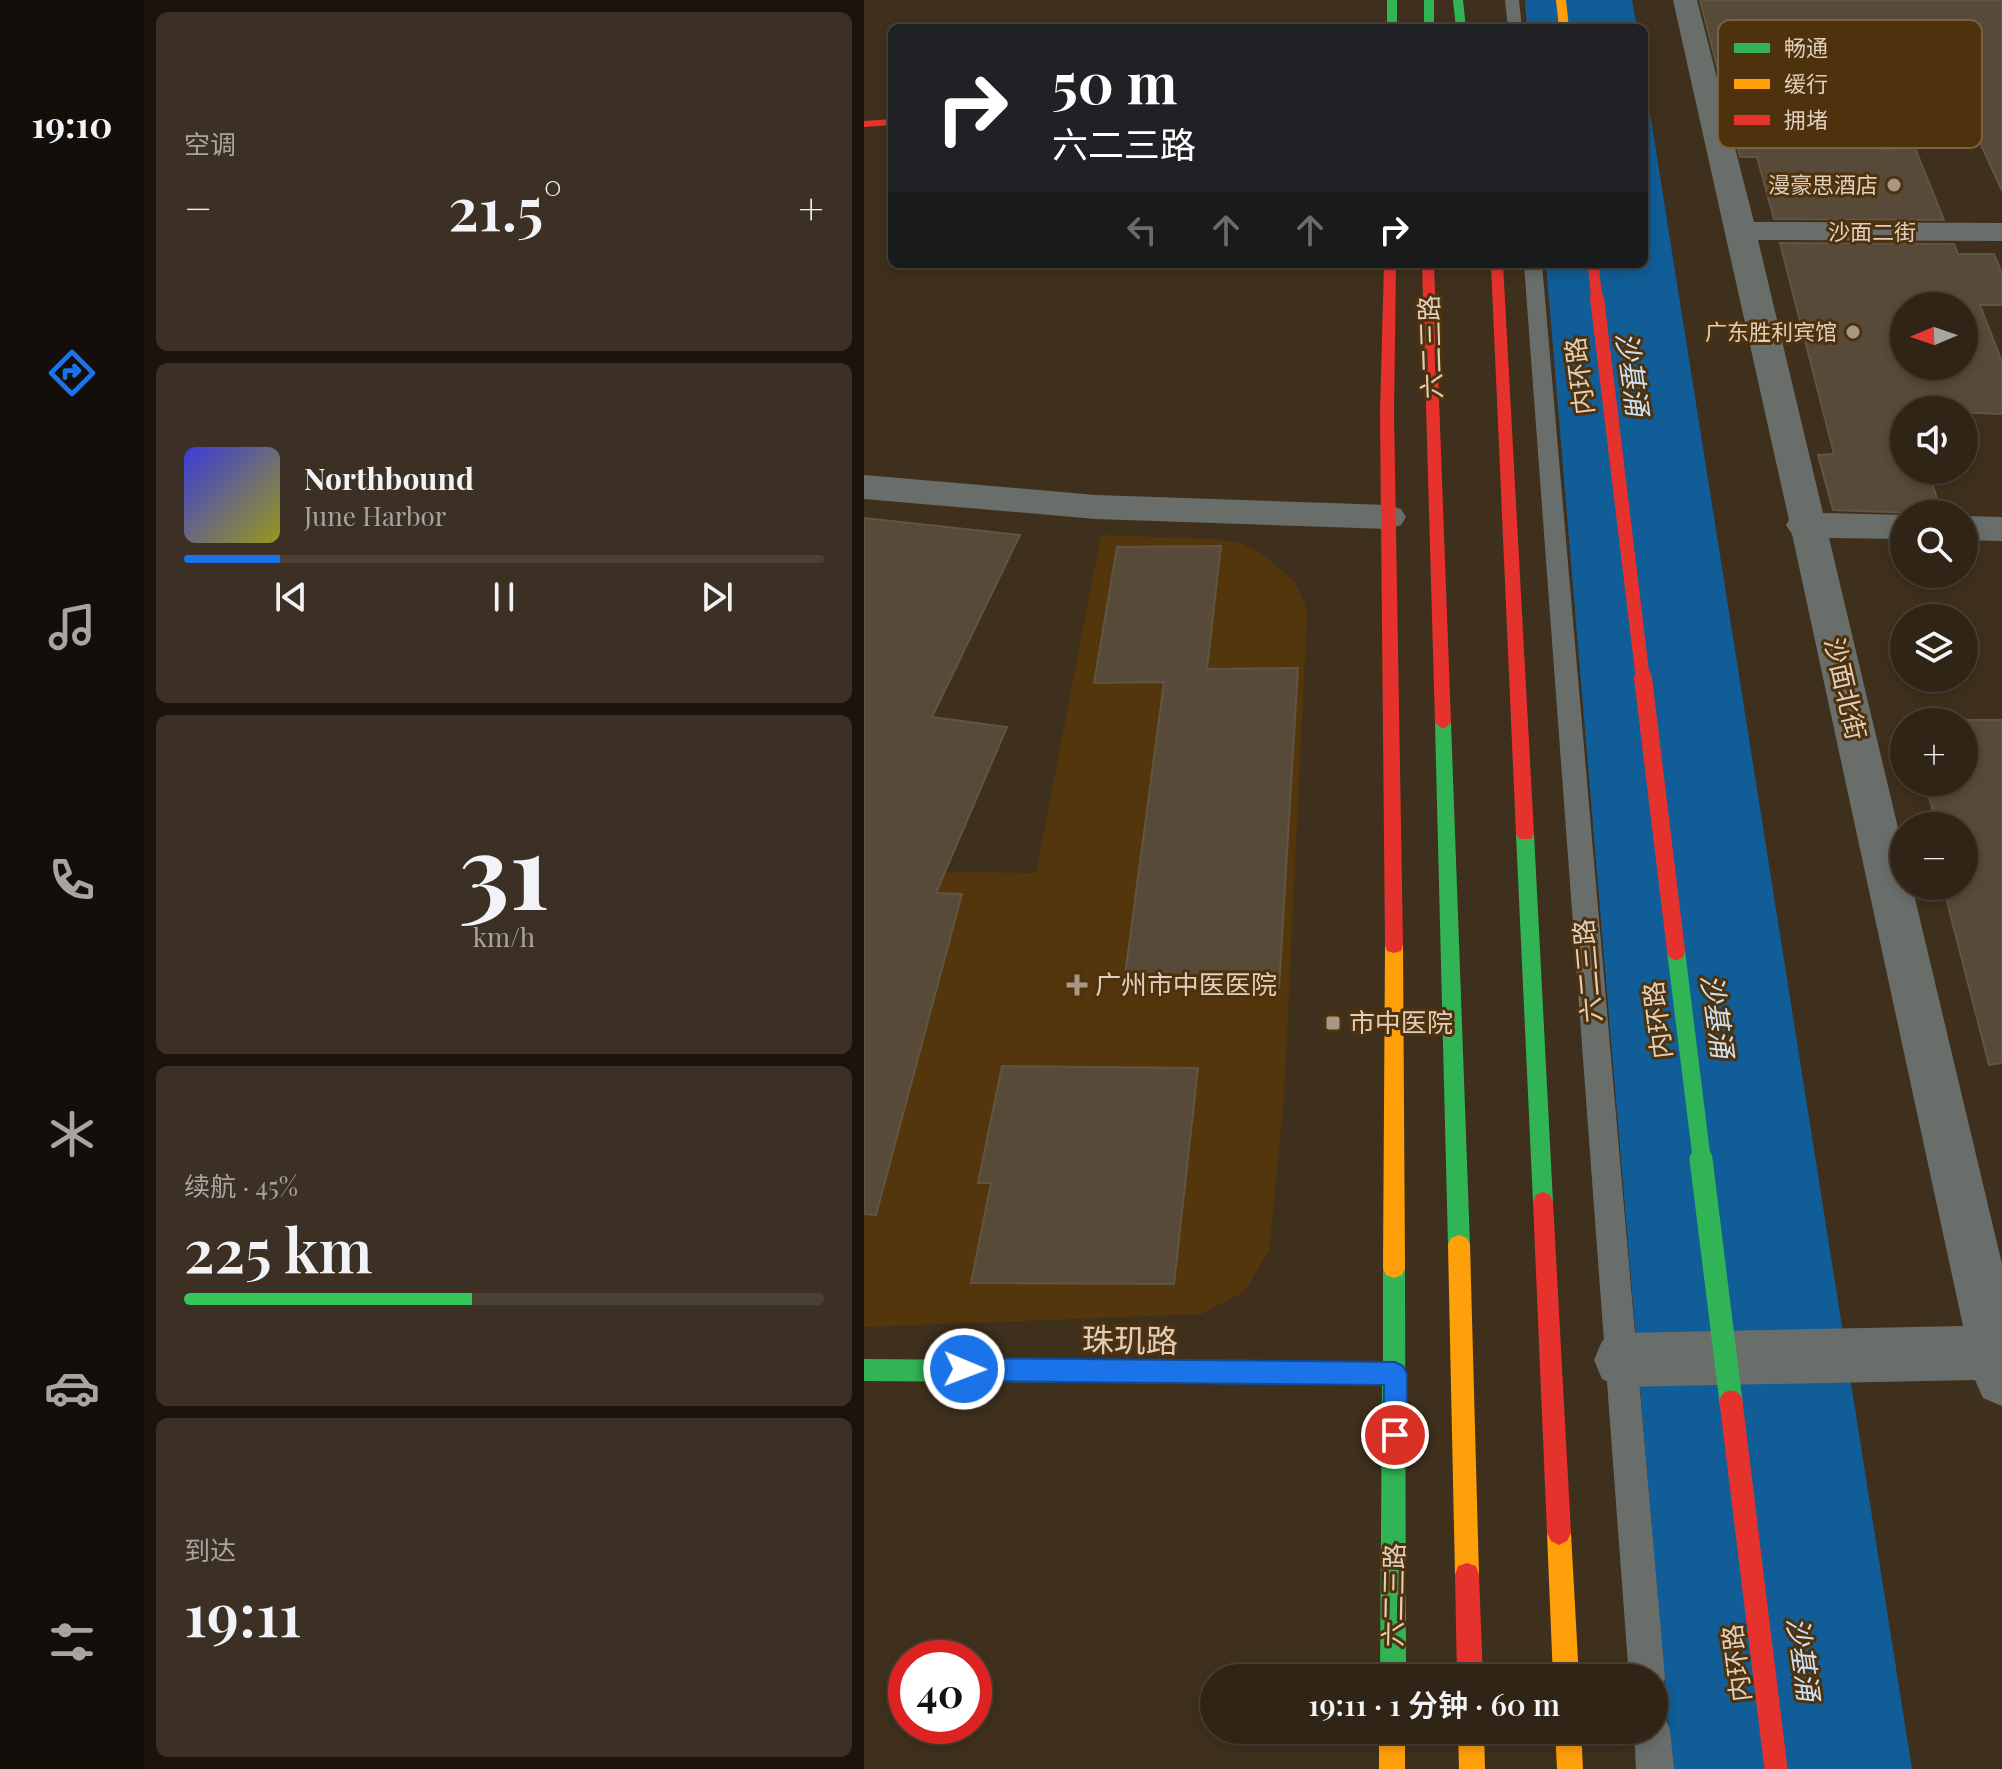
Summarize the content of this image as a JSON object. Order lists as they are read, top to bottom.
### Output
{
  "streets": {
    "main road": ["六二三路", "内环路", "珠玑路"],
    "street": ["沙面二街", "沙面北街"]
  },
  "crossings": [
    ["沙面二街", "沙面北街"],
    ["六二三路", "珠玑路"]
  ],
  "water": ["沙基涌"],
  "places": {
    "other": ["漫豪思酒店", "广东胜利宾馆"],
    "health": ["广州市中医医院"],
    "transit": ["市中医院"]
  },
  "legend": ["畅通", "缓行", "拥堵"],
  "north": "left",
  "page": {
    "tabs": "19:10",
    "tile": [
      "空调",
      ["31", "km/h"],
      ["续航 · 45%", "225 km"],
      ["到达", "19:11"]
    ],
    "turn": ["50 m", "六二三路"],
    "heat": ["−", "21.5°", "+"],
    "map_buttons": ["+", "−"],
    "song": ["Northbound", "June Harbor"],
    "limit": "40",
    "trip": "19:11 · 1 分钟 · 60 m"
  }
}
